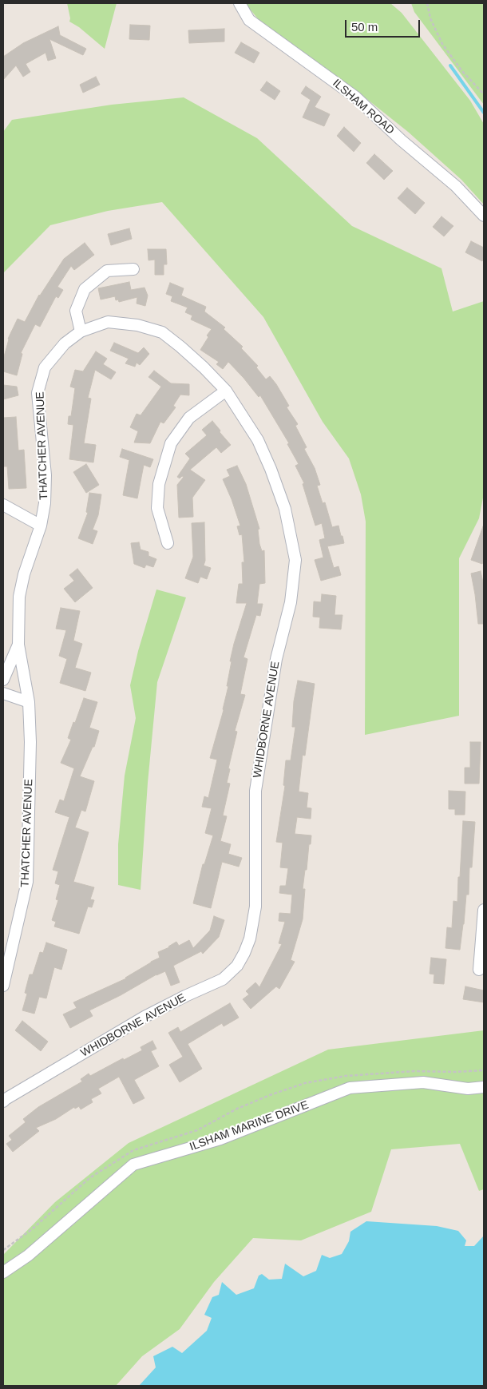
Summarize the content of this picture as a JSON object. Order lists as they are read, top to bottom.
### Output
{
  "streets": {
    "street": [
      "ILSHAM ROAD",
      "THATCHER AVENUE",
      "WHIDBORNE AVENUE",
      "ILSHAM MARINE DRIVE"
    ]
  },
  "crossings": [
    ["THATCHER AVENUE", "WHIDBORNE AVENUE"]
  ],
  "scale_bar": "50 m"
}
